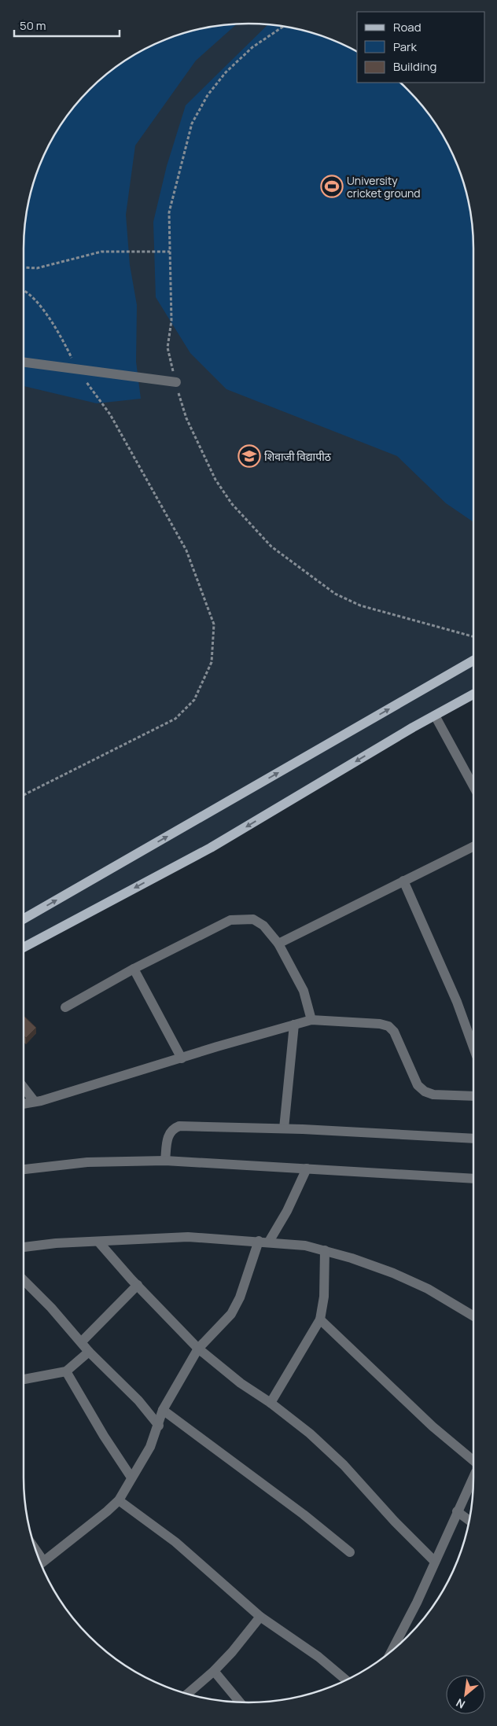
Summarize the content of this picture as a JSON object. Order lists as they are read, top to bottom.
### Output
{
  "places": {
    "sports": ["University cricket ground"],
    "school or university": ["शिवाजी विद्यापीठ"]
  },
  "legend": ["Road", "Park", "Building"],
  "scale_bar": "50 m",
  "north": "bottom left"
}
